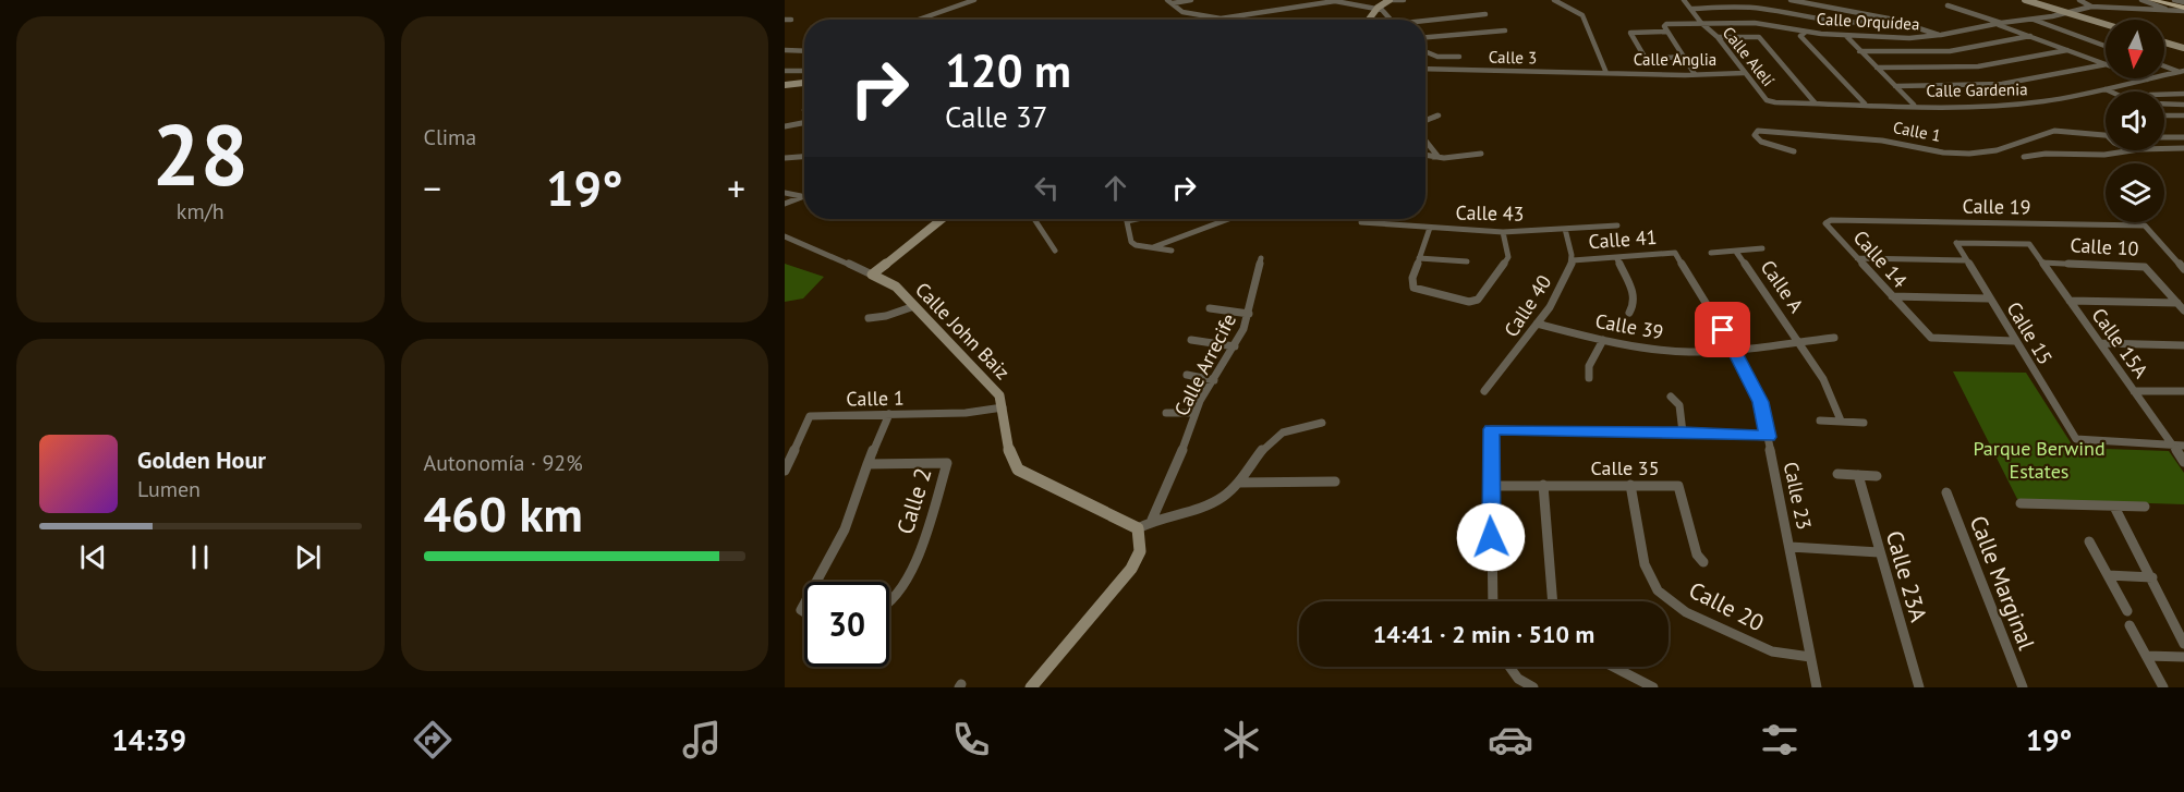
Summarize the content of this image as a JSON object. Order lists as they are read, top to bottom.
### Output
{
  "streets": {
    "street": [
      "Calle Orquídea",
      "Calle Alelí",
      "Calle 3",
      "Calle Anglia",
      "Calle Gardenia",
      "Calle 1",
      "Calle 19",
      "Calle 43",
      "Calle 41",
      "Calle 10",
      "Calle 14",
      "Calle A",
      "Calle 40",
      "Calle 39",
      "Calle John Baiz",
      "Calle 15",
      "Calle 15A",
      "Calle Arrecife",
      "Calle 35",
      "Calle 23",
      "Calle 2",
      "Calle 23A",
      "Calle Marginal",
      "Calle 20"
    ]
  },
  "crossings": [
    ["Calle Orquídea", "Calle Alelí"],
    ["Calle Alelí", "Calle Anglia"],
    ["Calle Alelí", "Calle Gardenia"],
    ["Calle 3", "Calle Anglia"],
    ["Calle 1", "Calle John Baiz"],
    ["Calle 19", "Calle 14"],
    ["Calle 43", "Calle 40"],
    ["Calle 41", "Calle 40"],
    ["Calle 41", "Calle 23"],
    ["Calle 10", "Calle 15A"],
    ["Calle 14", "Calle 15"],
    ["Calle A", "Calle 39"],
    ["Calle 40", "Calle 39"],
    ["Calle 39", "Calle 23"],
    ["Calle 15", "Calle 15A"],
    ["Calle 35", "Calle 20"],
    ["Calle 23", "Calle 20"]
  ],
  "parks": ["Parque Berwind Estates"],
  "north": "bottom",
  "page": {
    "tile": [
      ["28", "km/h"],
      "Clima",
      ["Autonomía · 92%", "460 km"]
    ],
    "turn": ["120 m", "Calle 37"],
    "heat": ["−", "19°", "+"],
    "song": ["Golden Hour", "Lumen"],
    "limit": "30",
    "trip": "14:41 · 2 min · 510 m",
    "tabs": ["14:39", "19°"]
  }
}
